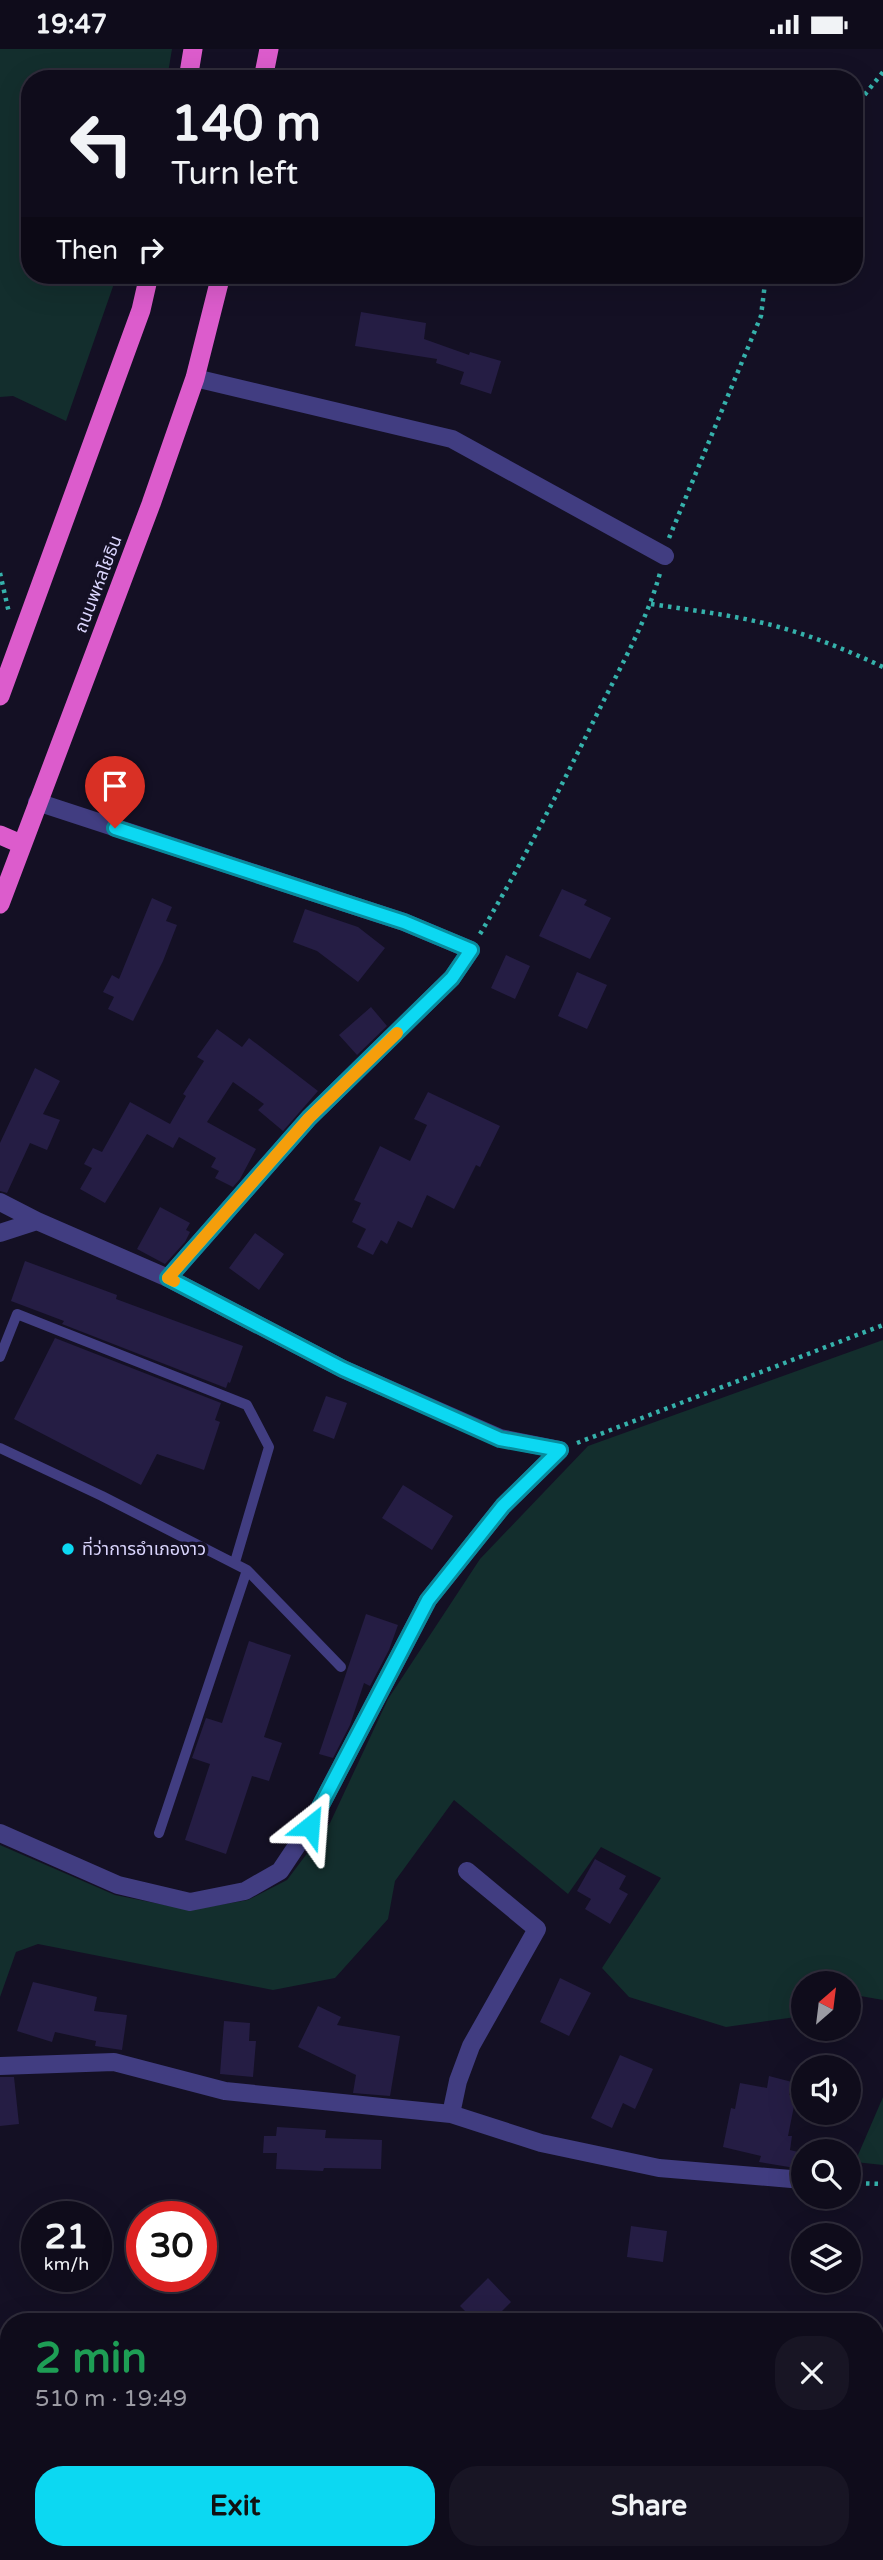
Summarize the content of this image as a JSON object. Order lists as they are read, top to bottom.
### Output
{
  "streets": {
    "highway": ["ถนนพหลโยธิน"]
  },
  "places": ["ที่ว่าการอำเภองาว"],
  "north": "top right",
  "page": {
    "status": "19:47",
    "turn": ["140 m", "Turn left"],
    "then": "Then",
    "speed": "21 km/h",
    "limit": "30",
    "heading": ["2 min", "510 m · 19:49"],
    "buttons": ["Exit", "Share"]
  }
}
